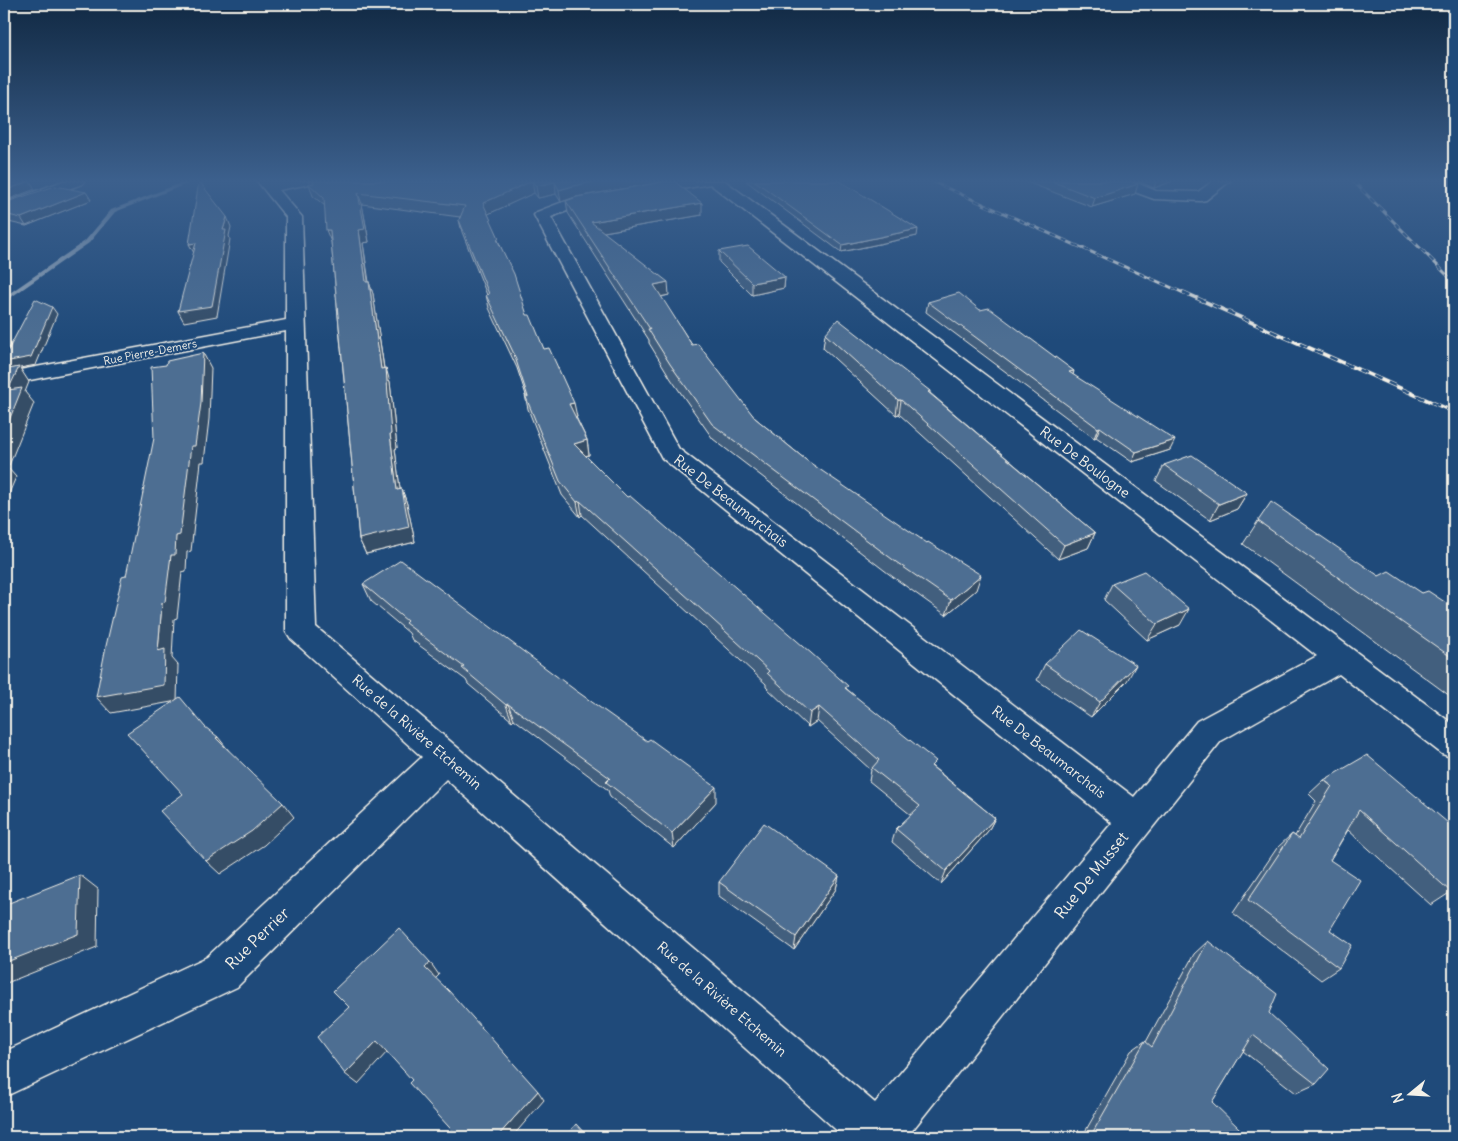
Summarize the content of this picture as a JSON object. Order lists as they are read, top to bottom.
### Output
{
  "streets": {
    "street": [
      "Rue Pierre-Demers",
      "Rue De Boulogne",
      "Rue De Beaumarchais",
      "Rue de la Rivière Etchemin",
      "Rue De Musset",
      "Rue Perrier"
    ]
  },
  "crossings": [
    ["Rue Pierre-Demers", "Rue de la Rivière Etchemin"],
    ["Rue De Boulogne", "Rue De Musset"],
    ["Rue De Beaumarchais", "Rue De Musset"],
    ["Rue de la Rivière Etchemin", "Rue De Musset"],
    ["Rue de la Rivière Etchemin", "Rue Perrier"]
  ],
  "north": "left"
}
